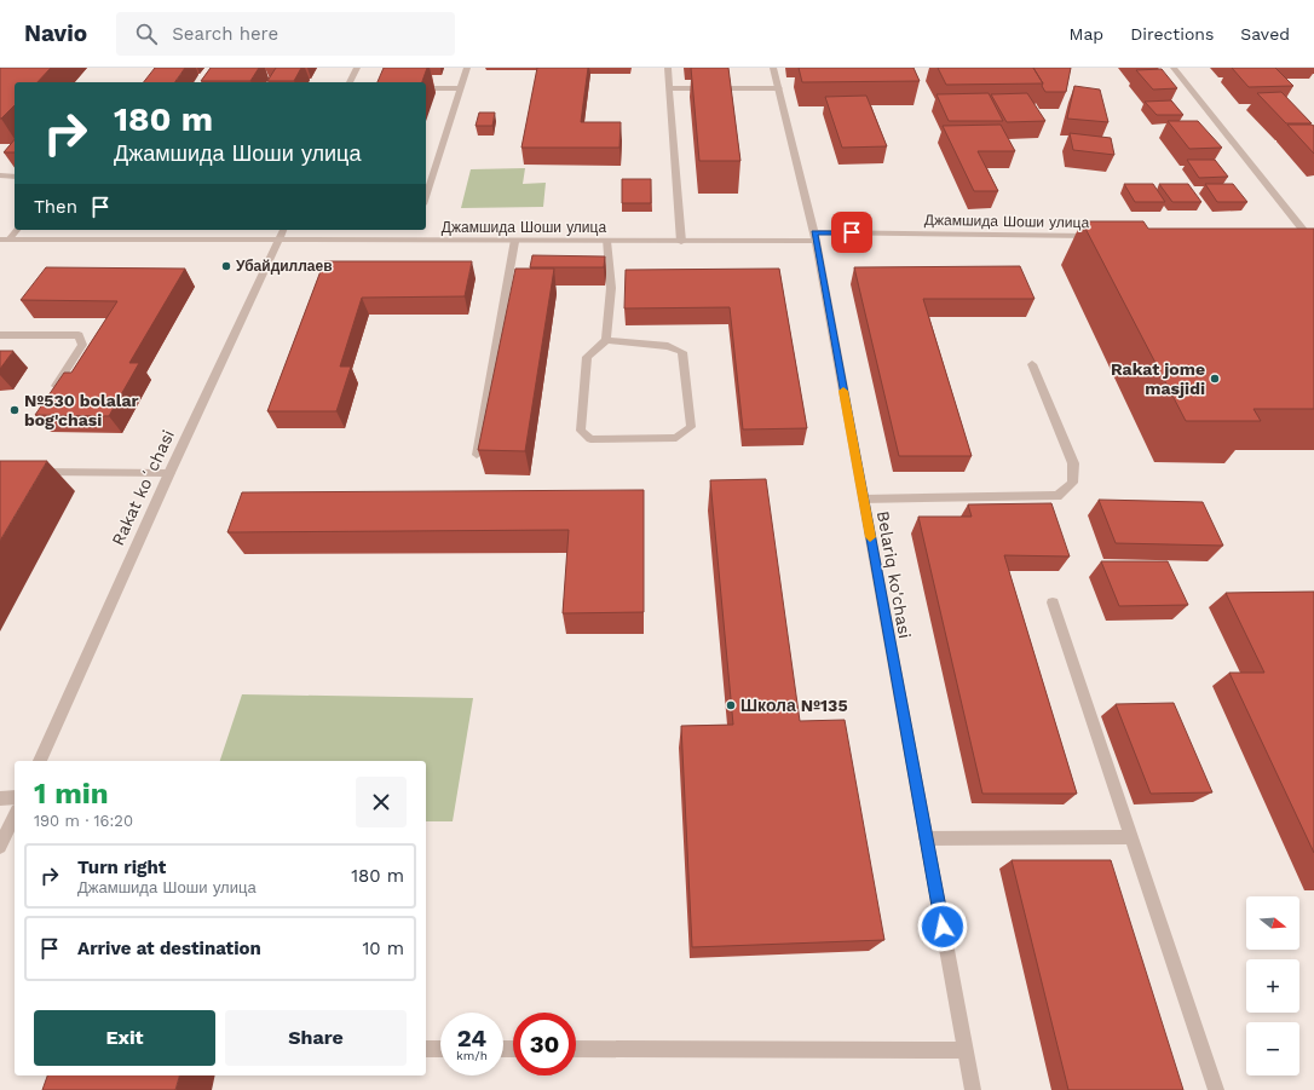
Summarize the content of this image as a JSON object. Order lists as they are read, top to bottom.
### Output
{
  "streets": {
    "street": ["Джамшида Шоши улица", "Rakat koʻchasi", "Belariq ko'chasi"]
  },
  "crossings": [
    ["Джамшида Шоши улица", "Rakat koʻchasi"],
    ["Джамшида Шоши улица", "Belariq ko'chasi"]
  ],
  "places": [
    "Убайдиллаев",
    "Rakat jome masjidi",
    "№530 bolalar bog'chasi",
    "Школа №135"
  ],
  "north": "right",
  "page": {
    "header": "Navio",
    "search": "Search here",
    "nav": ["Map", "Directions", "Saved"],
    "turn": ["180 m", "Джамшида Шоши улица"],
    "then": "Then",
    "heading": ["1 min", "190 m · 16:20"],
    "list": [
      {
        "name": "Turn right",
        "note": "Джамшида Шоши улица",
        "value": "180 m"
      },
      {
        "name": "Arrive at destination",
        "value": "10 m"
      }
    ],
    "map_buttons": ["+", "−"],
    "buttons": ["Exit", "Share"],
    "speed": "24 km/h",
    "limit": "30"
  }
}
